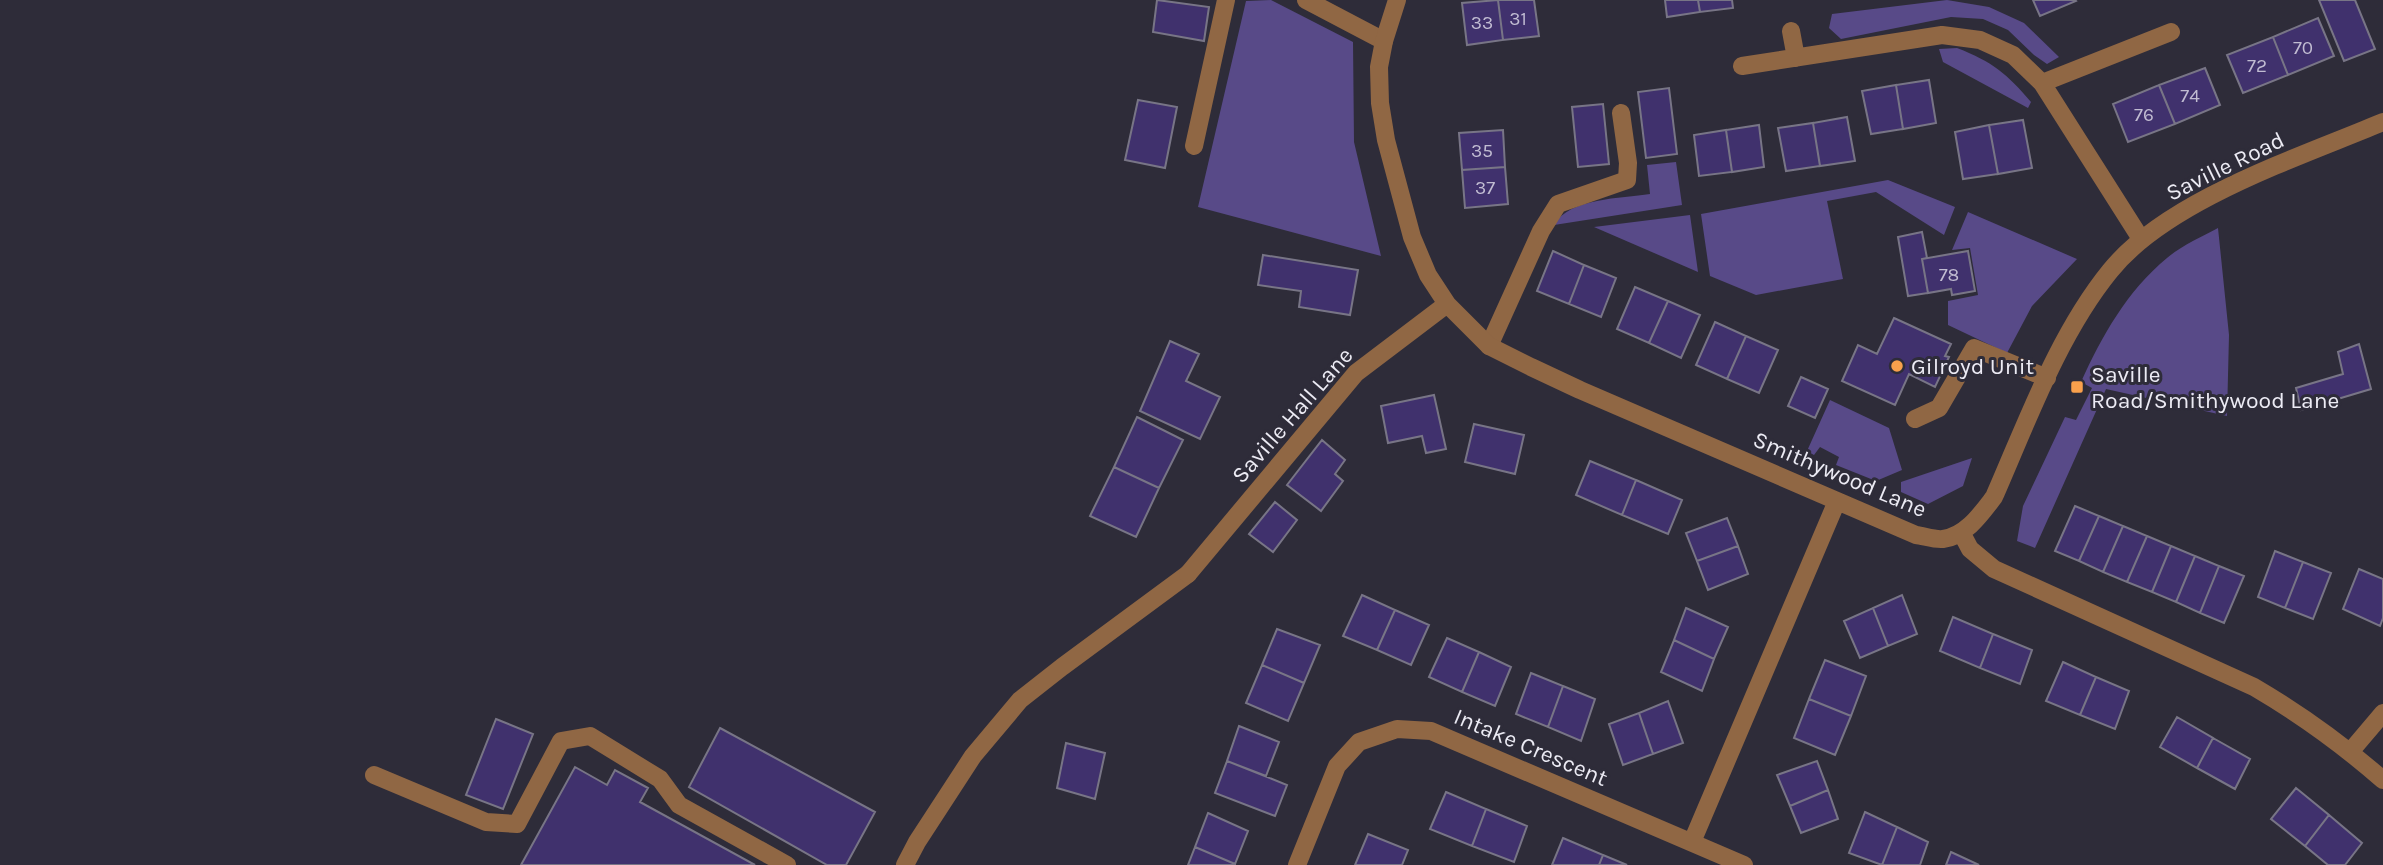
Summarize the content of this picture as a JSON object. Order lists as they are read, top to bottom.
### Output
{
  "streets": {
    "street": [
      "Saville Road",
      "Saville Hall Lane",
      "Smithywood Lane",
      "Intake Crescent"
    ]
  },
  "crossings": [
    ["Saville Road", "Smithywood Lane"],
    ["Saville Hall Lane", "Smithywood Lane"]
  ],
  "places": {
    "other": ["Gilroyd Unit"],
    "transit": ["Saville Road/Smithywood Lane"]
  },
  "house_numbers": [
    "31",
    "33",
    "70",
    "72",
    "74",
    "76",
    "35",
    "37",
    "78"
  ]
}
